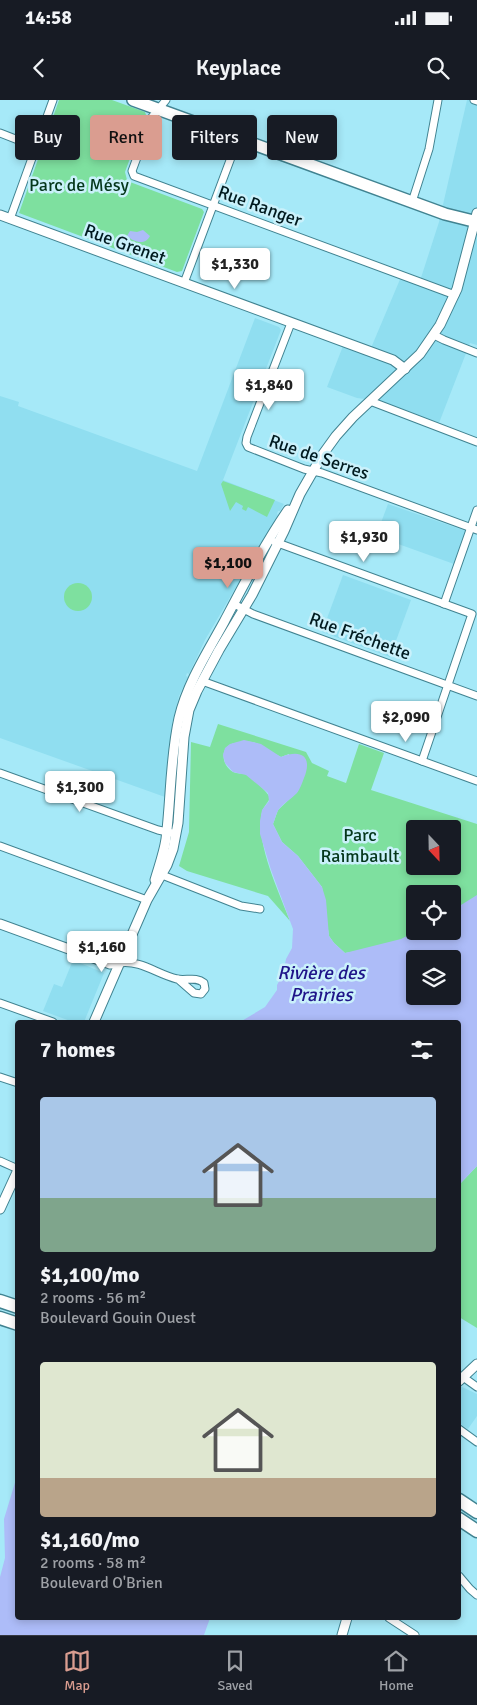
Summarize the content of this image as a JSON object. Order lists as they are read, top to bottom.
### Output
{
  "streets": {
    "street": [
      "Rue Ranger",
      "Rue Grenet",
      "Rue de Serres",
      "Rue Fréchette"
    ]
  },
  "crossings": [
    ["Rue Grenet", "Rue de Serres"]
  ],
  "water": ["Rivière des Prairies"],
  "parks": ["Parc de Mésy", "Parc Raimbault"],
  "north": "bottom",
  "page": {
    "status": "14:58",
    "header": "Keyplace",
    "chip": [
      "Buy",
      "Rent",
      "Filters",
      "New"
    ],
    "price": [
      "$1,330",
      "$1,840",
      "$1,930",
      "$1,100",
      "$2,090",
      "$1,300",
      "$1,160"
    ],
    "heading": "7 homes",
    "list": [
      {
        "name": "$1,100/mo",
        "note": "2 rooms · 56 m² · Boulevard Gouin Ouest"
      },
      {
        "name": "$1,160/mo",
        "note": "2 rooms · 58 m² · Boulevard O'Brien"
      }
    ],
    "tabs": ["Map", "Saved", "Home"]
  }
}
